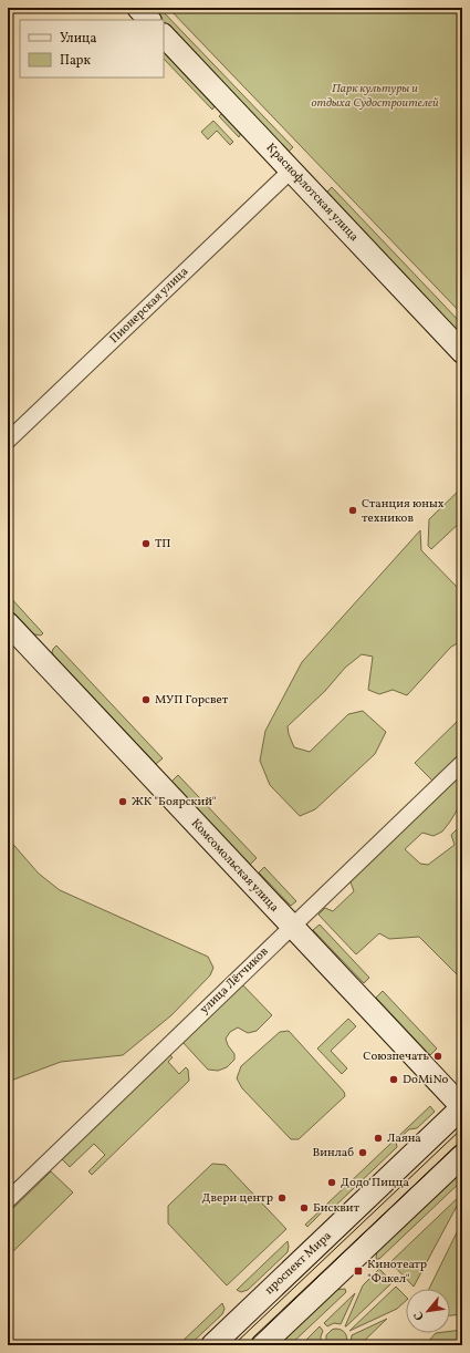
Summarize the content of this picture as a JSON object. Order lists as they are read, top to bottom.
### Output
{
  "streets": {
    "street": [
      "Краснофлотская улица",
      "Пионерская улица",
      "Комсомольская улица",
      "улица Лётчиков",
      "проспект Мира"
    ]
  },
  "crossings": [
    ["Краснофлотская улица", "Пионерская улица"],
    ["Комсомольская улица", "улица Лётчиков"],
    ["Комсомольская улица", "проспект Мира"]
  ],
  "parks": ["Парк культуры и отдыха Судостроителей"],
  "places": {
    "other": [
      "Станция юных техников",
      "ТП",
      "МУП Горсвет",
      "ЖК \"Боярский\"",
      "Союзпечать",
      "DoMiNo",
      "Лаяна",
      "Винлаб",
      "Додо Пицца",
      "Двери центр",
      "Бисквит"
    ],
    "transit": ["Кинотеатр \"Факел\""]
  },
  "legend": ["Улица", "Парк"],
  "north": "bottom left"
}
